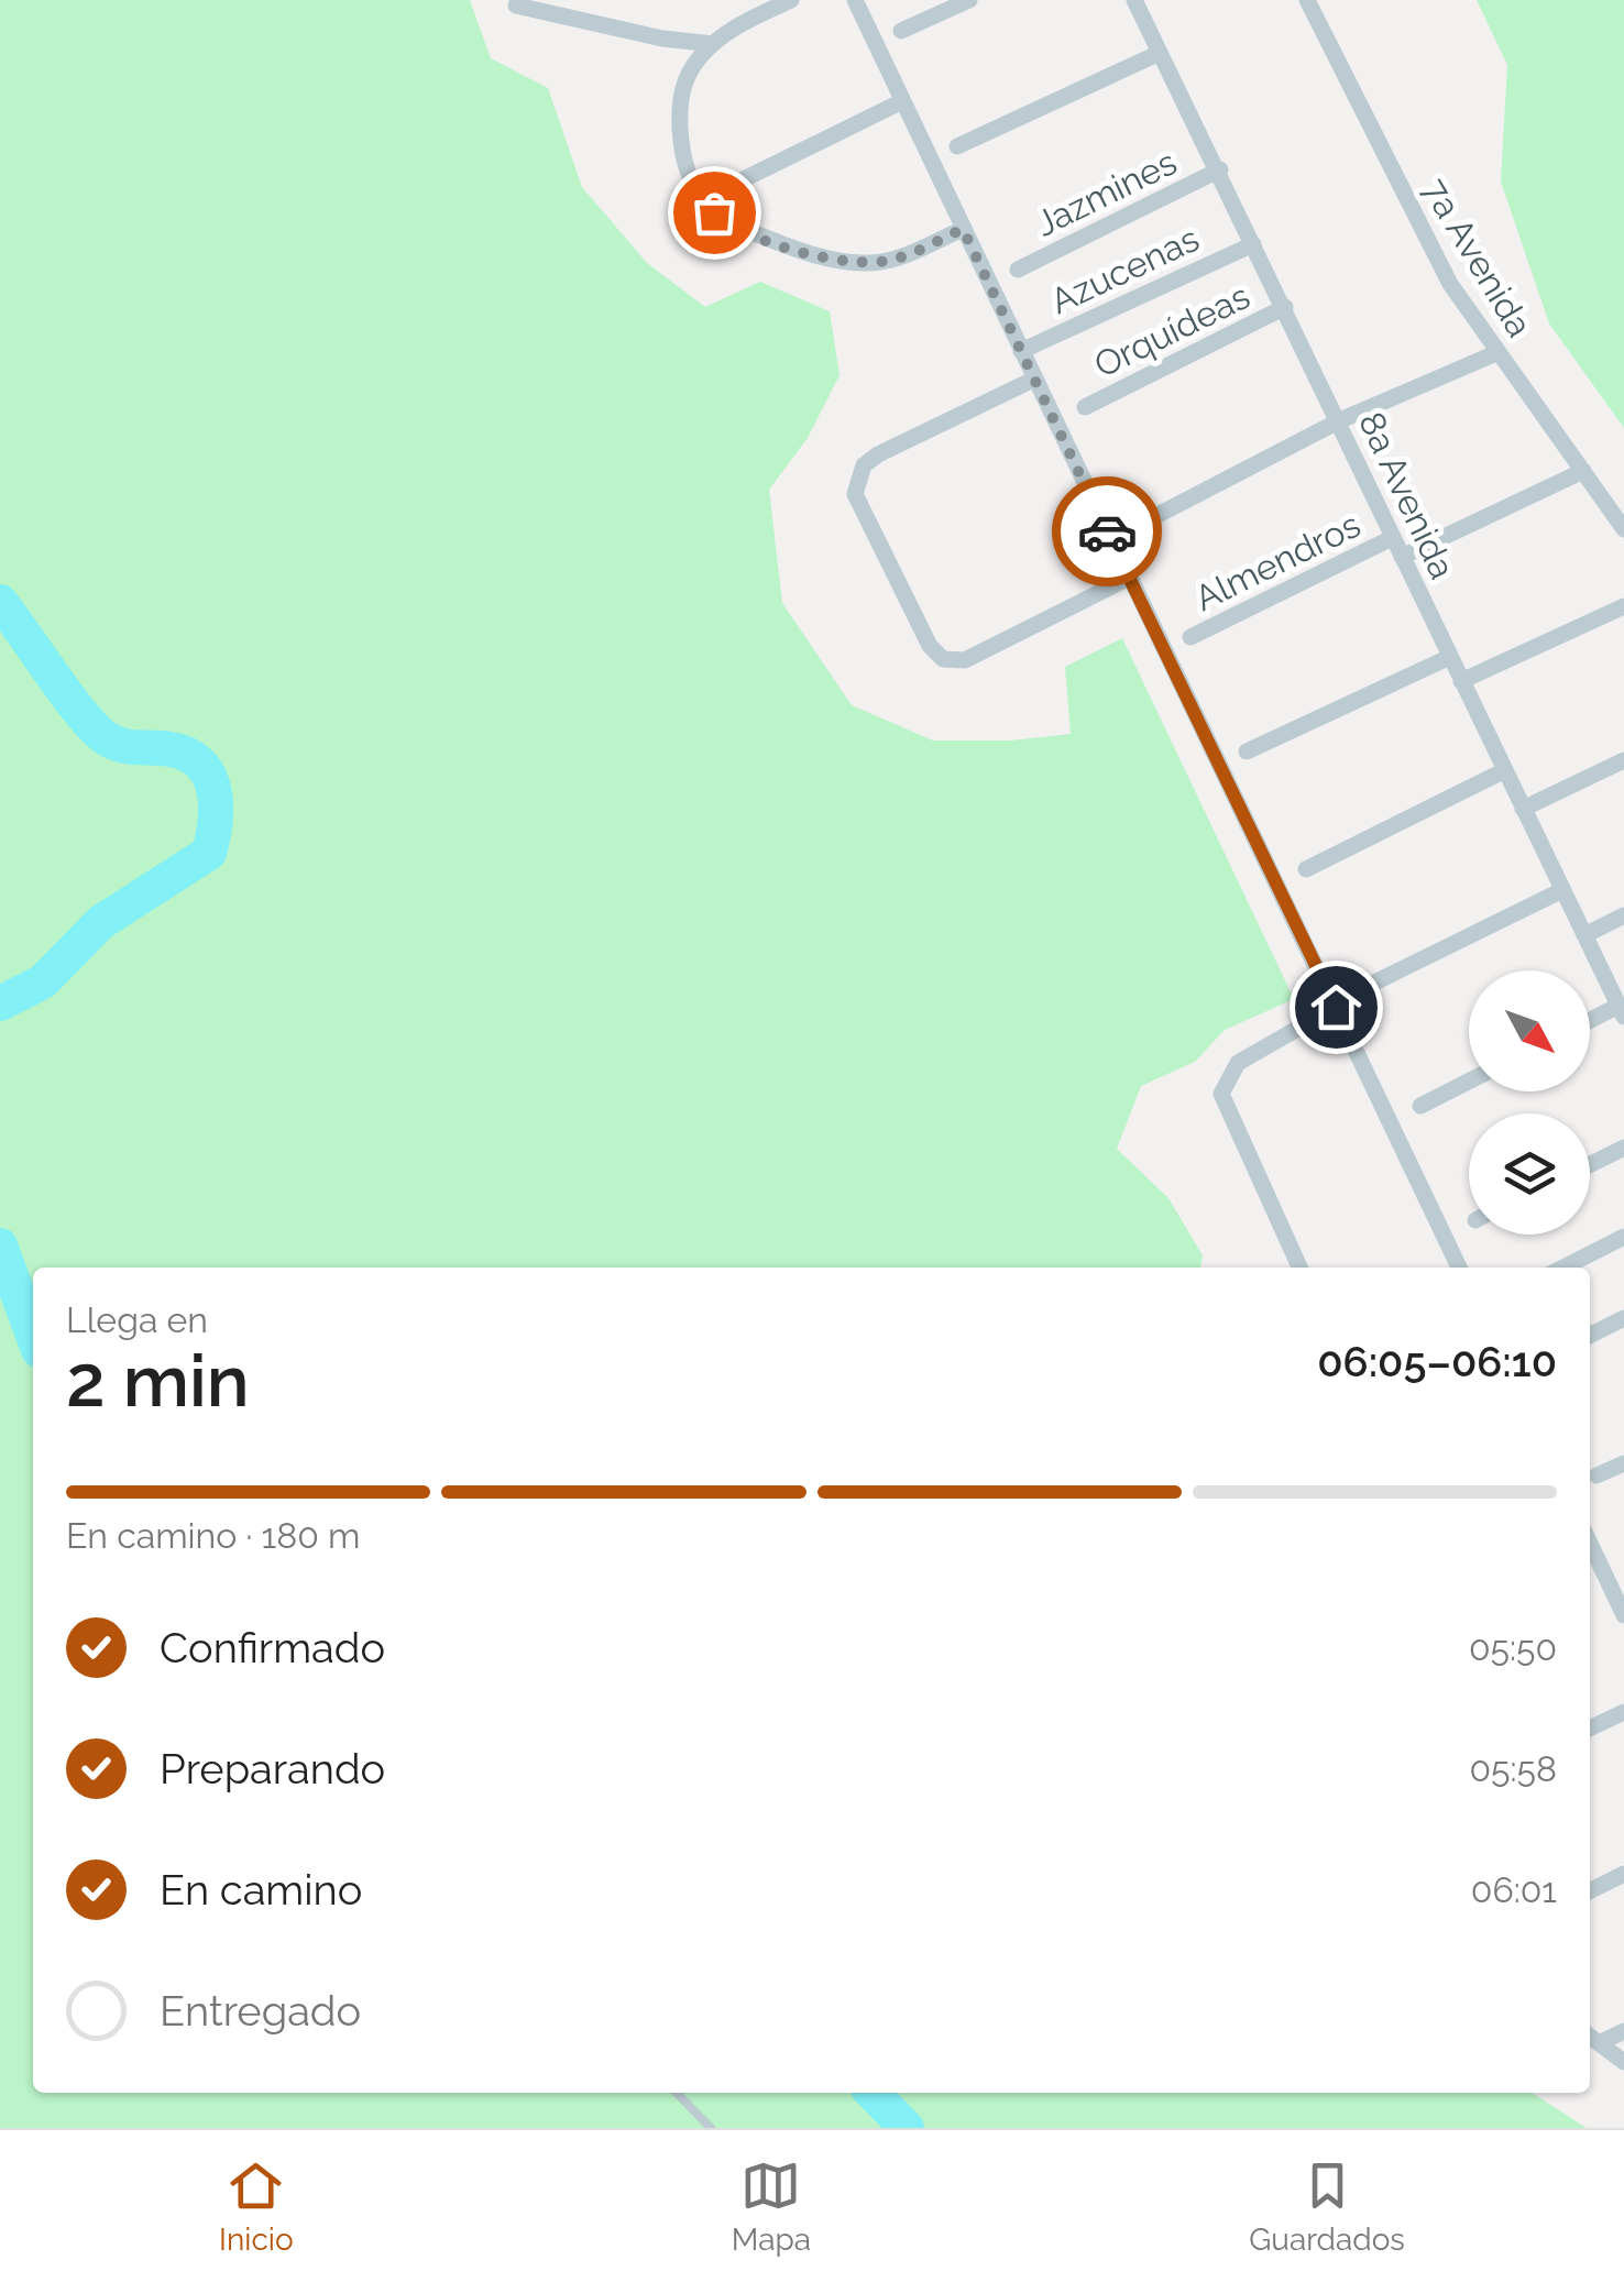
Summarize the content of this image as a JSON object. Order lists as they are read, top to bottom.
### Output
{
  "streets": {
    "street": [
      "Jazmines",
      "7a Avenida",
      "Azucenas",
      "Orquídeas",
      "8a Avenida",
      "Almendros"
    ]
  },
  "crossings": [
    ["Jazmines", "8a Avenida"],
    ["Azucenas", "8a Avenida"],
    ["Orquídeas", "8a Avenida"],
    ["8a Avenida", "Almendros"]
  ],
  "north": "bottom right",
  "page": {
    "heading": ["2 min", "Llega en", "06:05–06:10"],
    "bar": "En camino · 180 m",
    "list": [
      ["Confirmado", "05:50"],
      ["Preparando", "05:58"],
      ["En camino", "06:01"],
      "Entregado"
    ],
    "tabs": ["Inicio", "Mapa", "Guardados"]
  }
}
